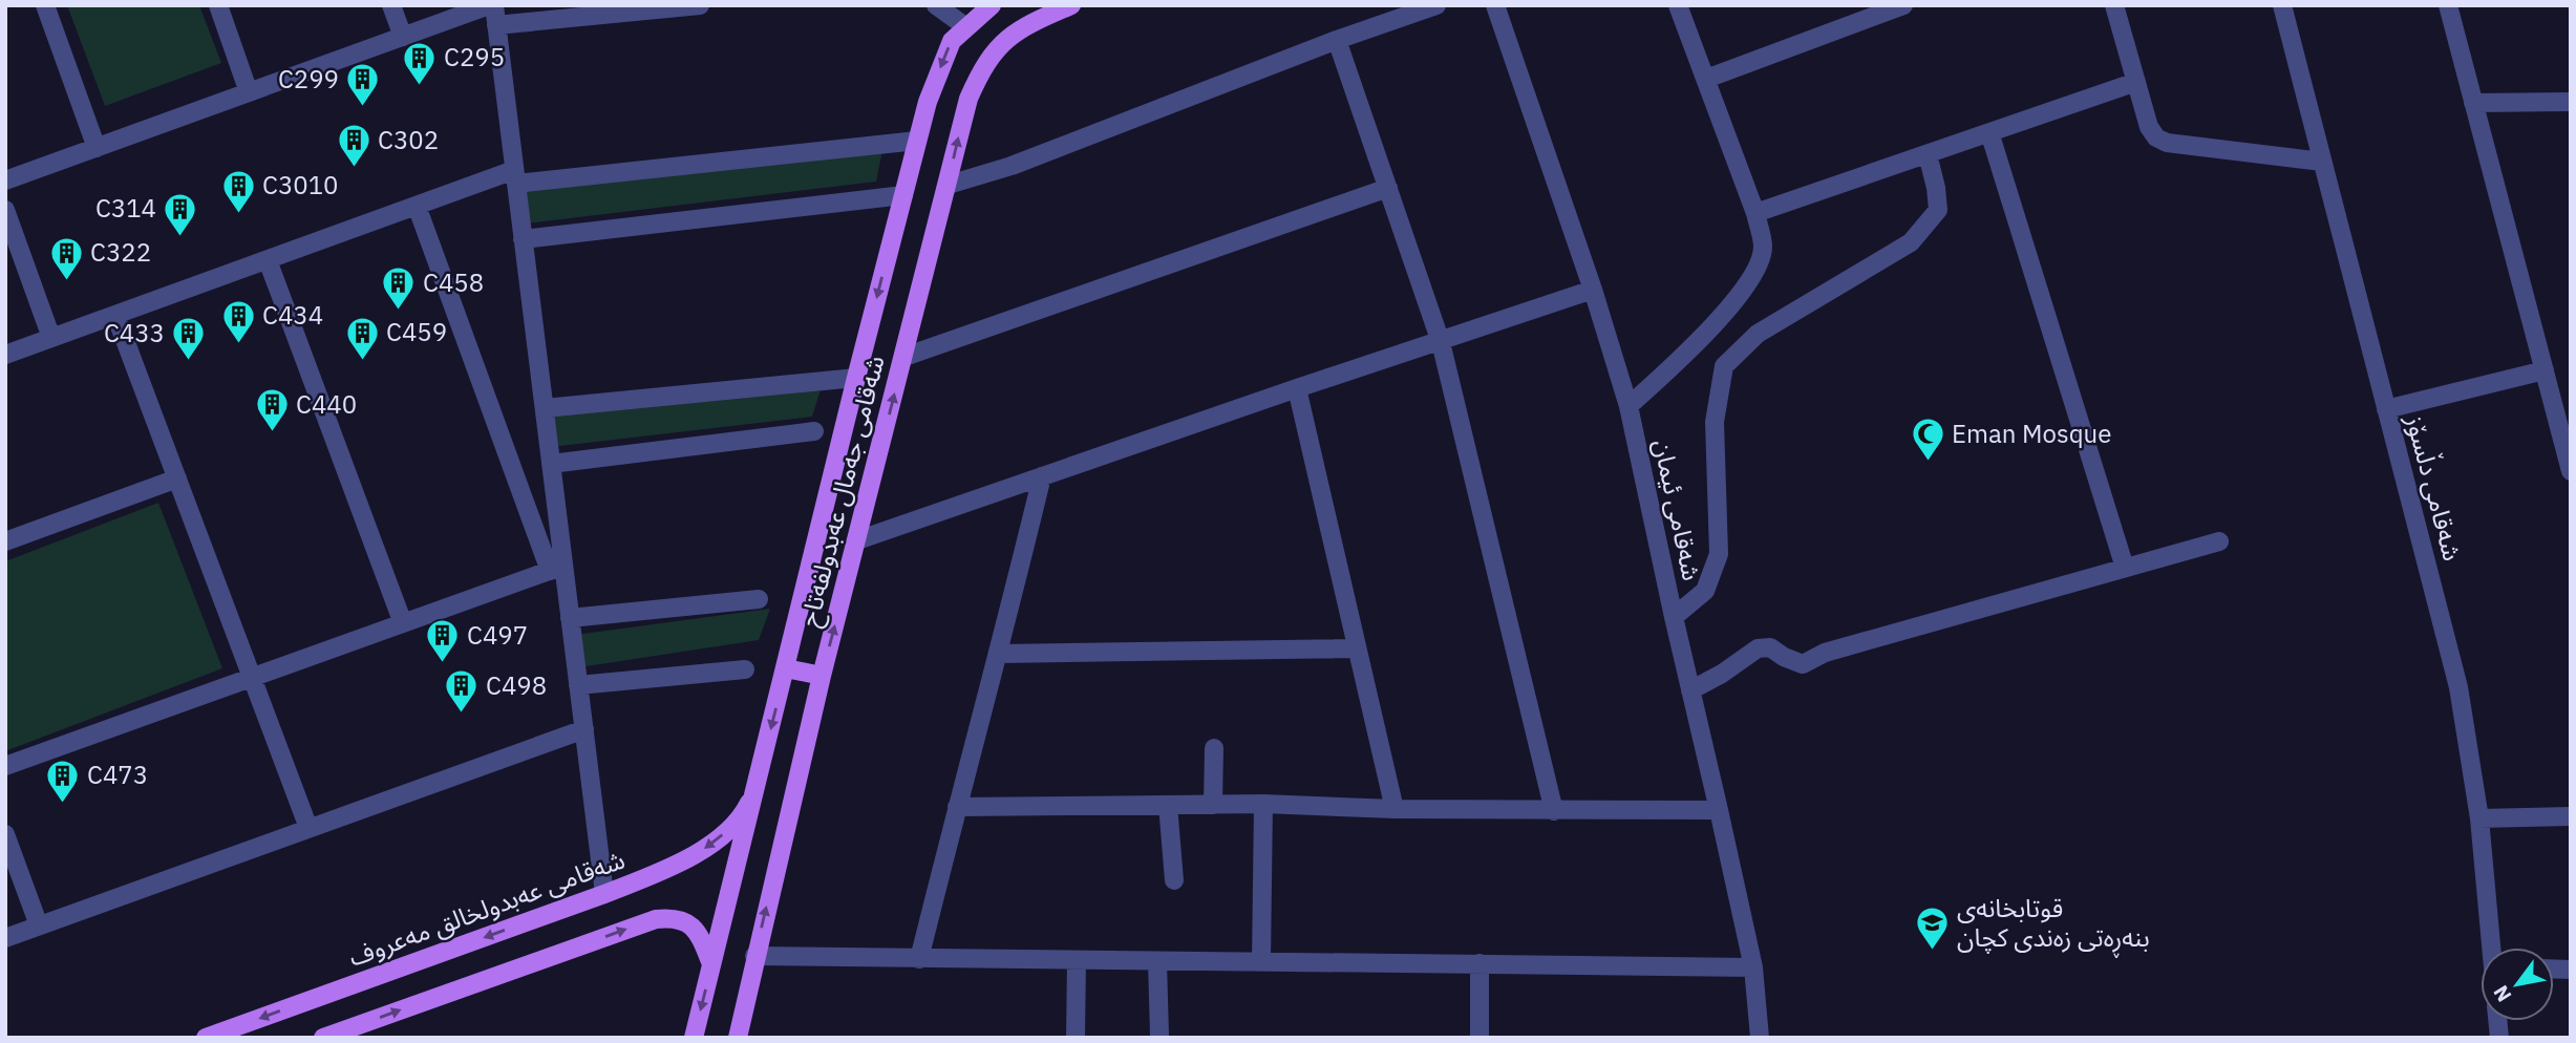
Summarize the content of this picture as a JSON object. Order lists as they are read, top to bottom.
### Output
{
  "streets": {
    "main road": ["شەقامی جەمال عەبدولفەتاح", "شەقامی عەبدولخالق مەعروف"],
    "street": ["شەقامی دڵسۆز", "شەقامی ئیمان"]
  },
  "crossings": [
    ["شەقامی جەمال عەبدولفەتاح", "شەقامی عەبدولخالق مەعروف"]
  ],
  "one_way": ["شەقامی عەبدولخالق مەعروف"],
  "places": {
    "building": [
      "C295",
      "C299",
      "C302",
      "C3010",
      "C314",
      "C322",
      "C458",
      "C434",
      "C459",
      "C433",
      "C440",
      "C497",
      "C498",
      "C473"
    ],
    "mosque": ["Eman Mosque"],
    "school or university": ["قوتابخانەی بنەڕەتی زەندی کچان"]
  },
  "north": "bottom left"
}
